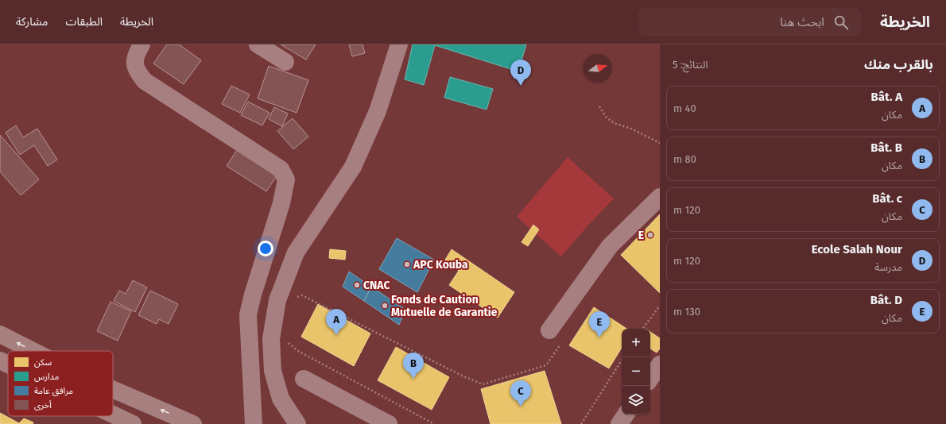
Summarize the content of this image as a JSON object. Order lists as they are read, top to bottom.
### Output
{
  "places": [
    "E",
    "APC Kouba",
    "CNAC",
    "Fonds de Caution Mutuelle de Garantie"
  ],
  "legend": [
    "سكن",
    "مدارس",
    "مرافق عامة",
    "أخرى"
  ],
  "north": "right",
  "page": {
    "header": "الخريطة",
    "search": "ابحث هنا",
    "nav": ["الخريطة", "الطبقات", "مشاركة"],
    "heading": ["بالقرب منك", "النتائج: 5"],
    "pins": [
      "D",
      "A",
      "E",
      "B",
      "C"
    ],
    "list": [
      {
        "mark": "A",
        "name": "Bât. A",
        "note": "مكان",
        "value": "40 m"
      },
      {
        "mark": "B",
        "name": "Bât. B",
        "note": "مكان",
        "value": "80 m"
      },
      {
        "mark": "C",
        "name": "Bât. c",
        "note": "مكان",
        "value": "120 m"
      },
      {
        "mark": "D",
        "name": "Ecole Salah Nour",
        "note": "مدرسة",
        "value": "120 m"
      },
      {
        "mark": "E",
        "name": "Bât. D",
        "note": "مكان",
        "value": "130 m"
      }
    ],
    "map_buttons": ["+", "−"]
  }
}
